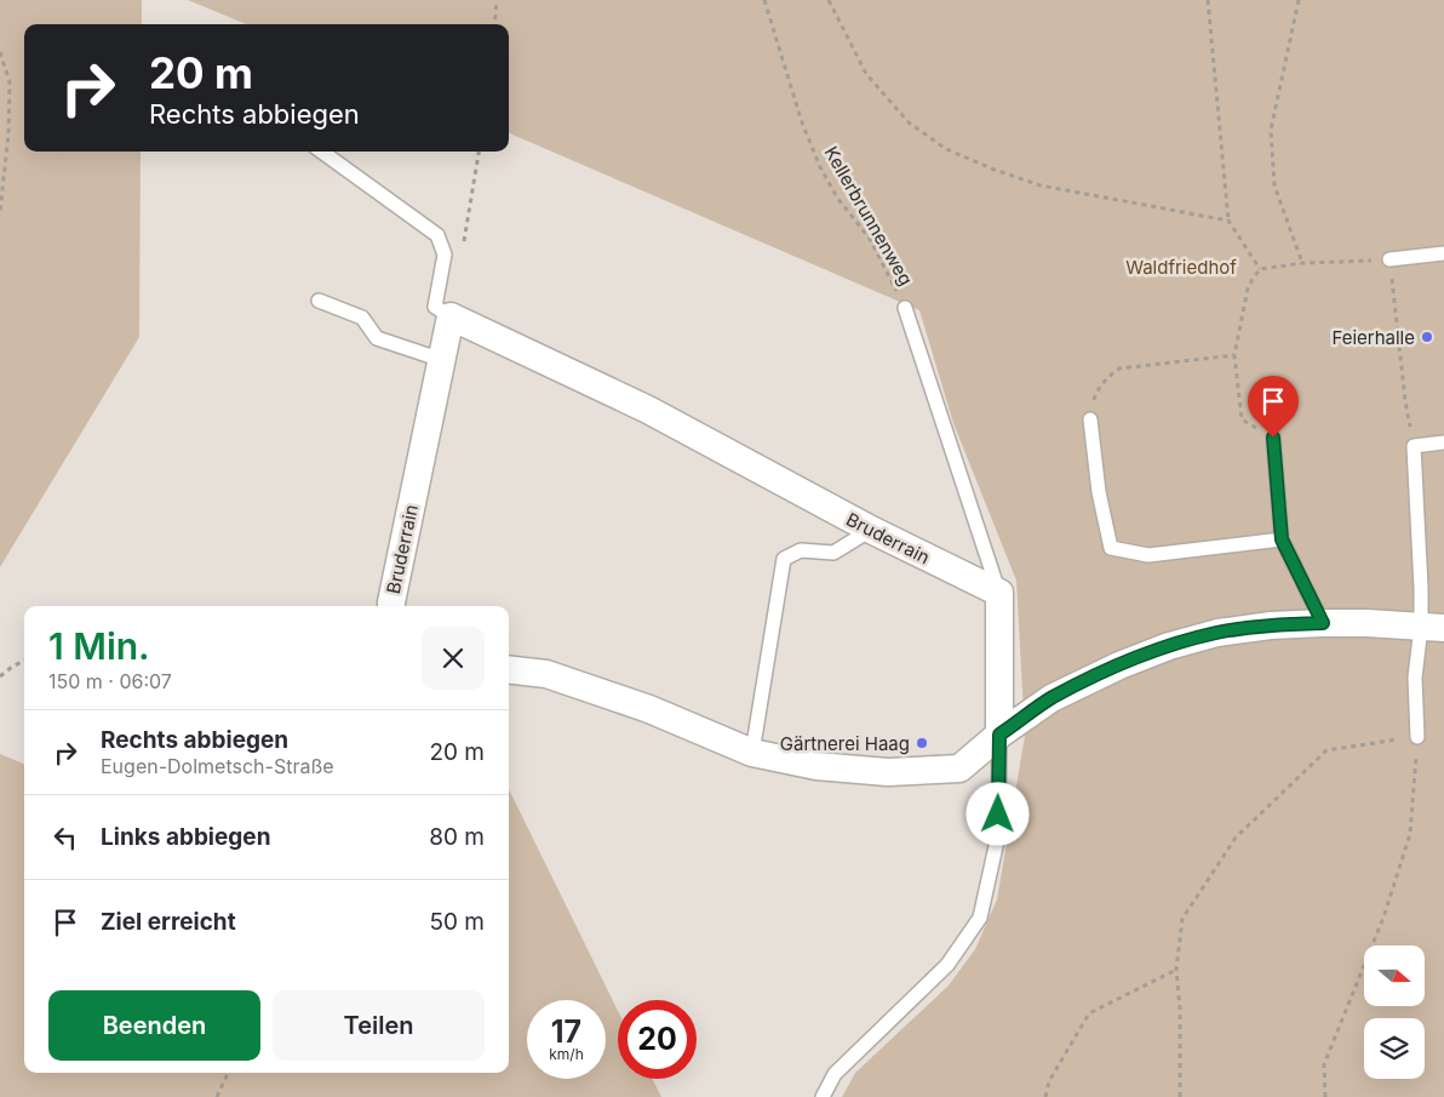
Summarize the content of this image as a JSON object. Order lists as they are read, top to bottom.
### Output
{
  "streets": {
    "street": ["Bruderrain"],
    "path": ["Kellerbrunnenweg"]
  },
  "parks": ["Waldfriedhof"],
  "places": ["Feierhalle", "Gärtnerei Haag"],
  "north": "right",
  "page": {
    "turn": ["20 m", "Rechts abbiegen"],
    "heading": ["1 Min.", "150 m · 06:07"],
    "list": [
      {
        "name": "Rechts abbiegen",
        "note": "Eugen-Dolmetsch-Straße",
        "value": "20 m"
      },
      {
        "name": "Links abbiegen",
        "value": "80 m"
      },
      {
        "name": "Ziel erreicht",
        "value": "50 m"
      }
    ],
    "buttons": ["Beenden", "Teilen"],
    "speed": "17 km/h",
    "limit": "20"
  }
}
